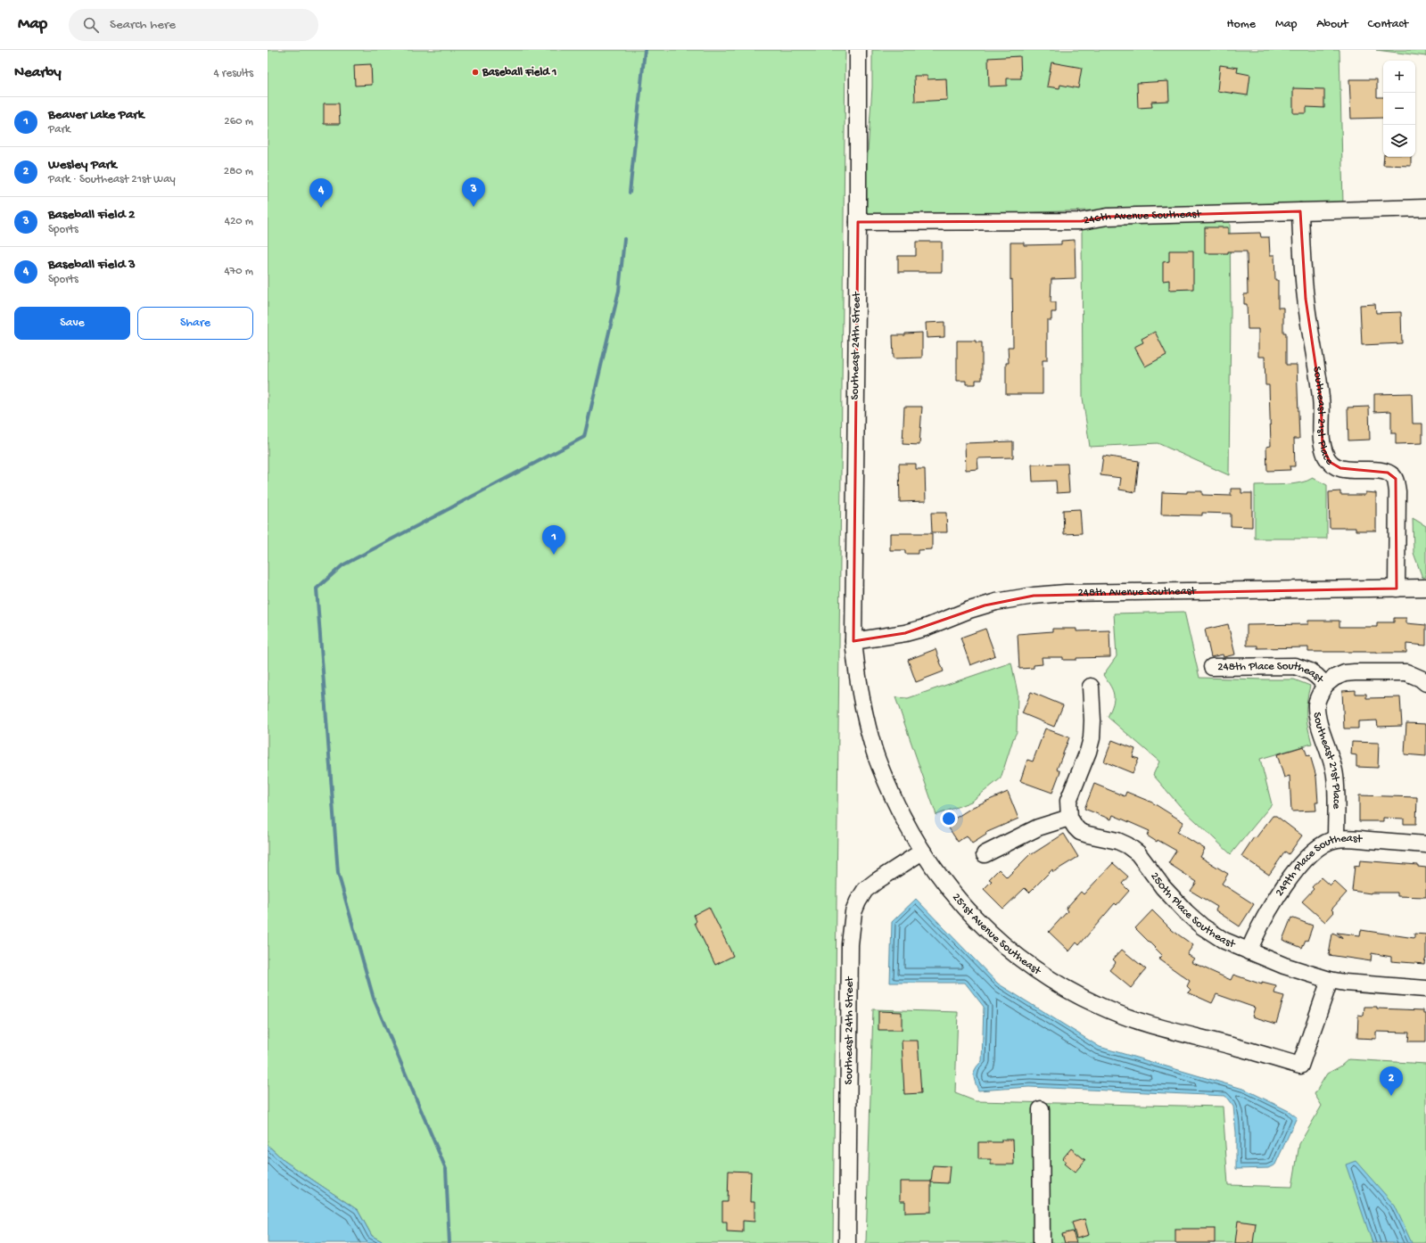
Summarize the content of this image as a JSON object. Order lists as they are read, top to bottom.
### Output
{
  "streets": {
    "street": [
      "246th Avenue Southeast",
      "Southeast 24th Street",
      "Southeast 21st Place",
      "248th Avenue Southeast",
      "248th Place Southeast",
      "249th Place Southeast",
      "250th Place Southeast",
      "251st Avenue Southeast"
    ]
  },
  "crossings": [
    ["246th Avenue Southeast", "Southeast 24th Street"],
    ["246th Avenue Southeast", "Southeast 21st Place"],
    ["Southeast 24th Street", "248th Avenue Southeast"],
    ["Southeast 24th Street", "251st Avenue Southeast"],
    ["Southeast 21st Place", "248th Avenue Southeast"],
    ["Southeast 21st Place", "248th Place Southeast"],
    ["Southeast 21st Place", "249th Place Southeast"],
    ["248th Avenue Southeast", "251st Avenue Southeast"],
    ["249th Place Southeast", "250th Place Southeast"],
    ["250th Place Southeast", "251st Avenue Southeast"]
  ],
  "places": ["Baseball Field 1"],
  "page": {
    "header": "Map",
    "search": "Search here",
    "nav": [
      "Home",
      "Map",
      "About",
      "Contact"
    ],
    "heading": ["Nearby", "4 results"],
    "map_buttons": ["+", "−"],
    "list": [
      {
        "mark": "1",
        "name": "Beaver Lake Park",
        "note": "Park",
        "value": "260 m"
      },
      {
        "mark": "2",
        "name": "Wesley Park",
        "note": "Park · Southeast 21st Way",
        "value": "280 m"
      },
      {
        "mark": "3",
        "name": "Baseball Field 2",
        "note": "Sports",
        "value": "420 m"
      },
      {
        "mark": "4",
        "name": "Baseball Field 3",
        "note": "Sports",
        "value": "470 m"
      }
    ],
    "pins": [
      "3",
      "4",
      "1",
      "2"
    ],
    "buttons": ["Save", "Share"]
  }
}
